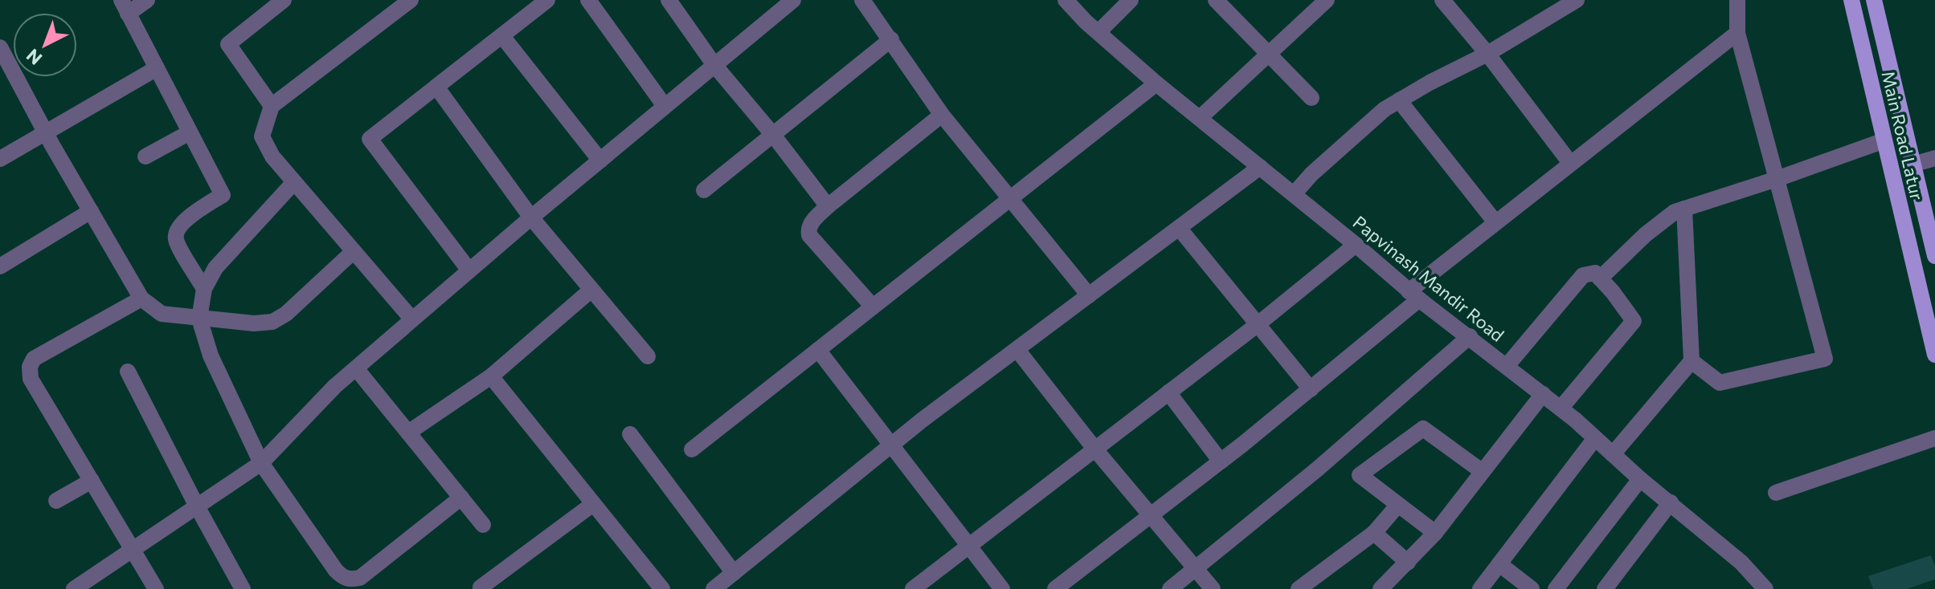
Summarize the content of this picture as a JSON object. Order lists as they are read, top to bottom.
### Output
{
  "streets": {
    "main road": ["Main Road Latur"],
    "street": ["Papvinash Mandir Road"]
  },
  "north": "bottom left"
}
